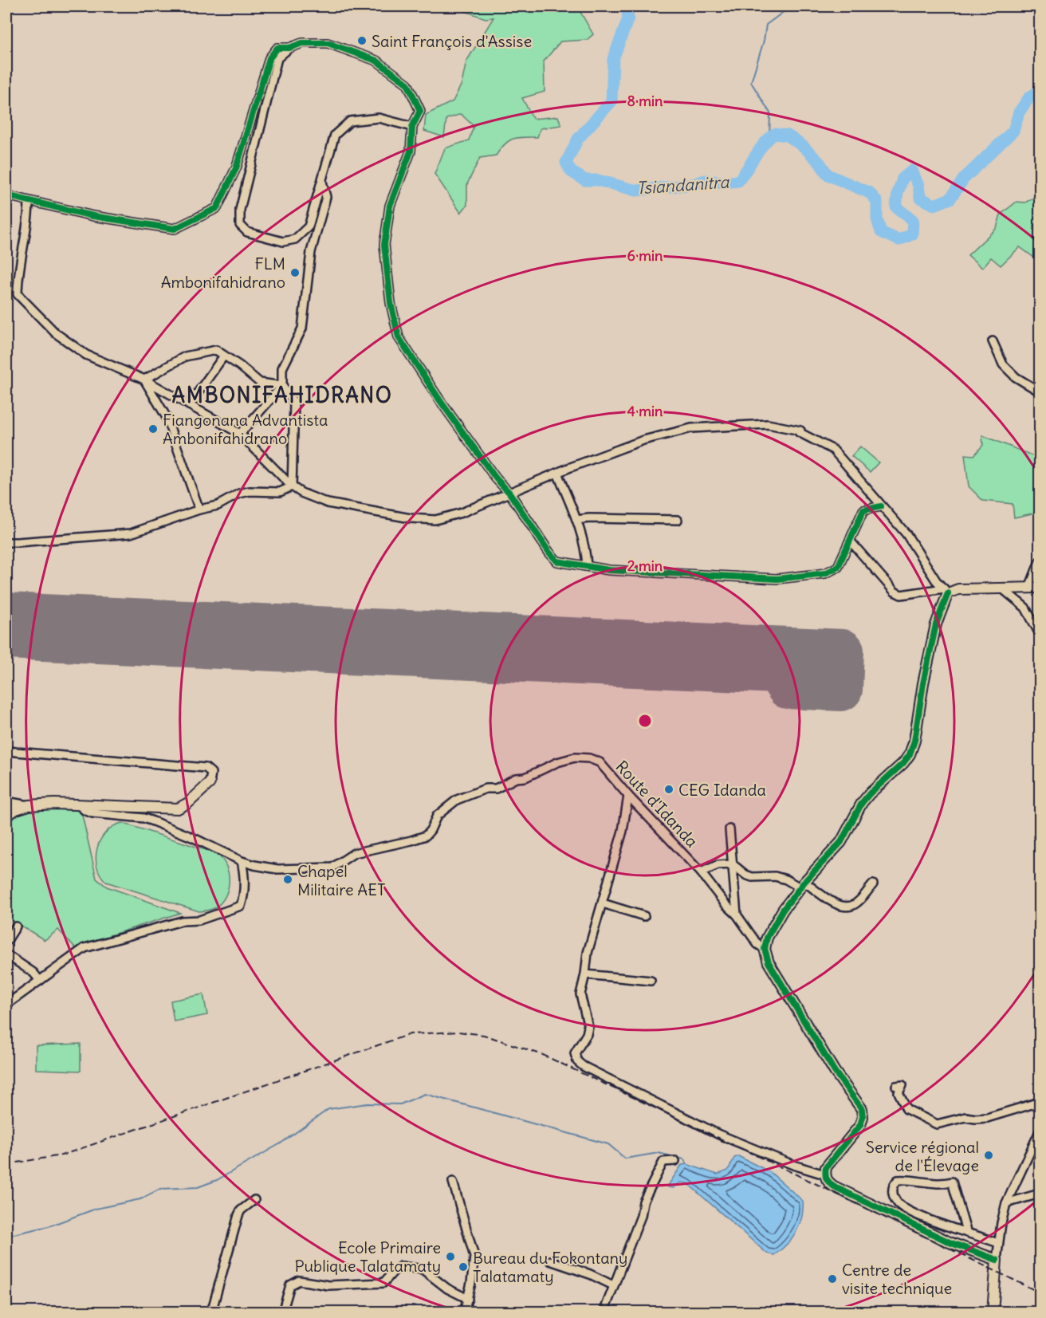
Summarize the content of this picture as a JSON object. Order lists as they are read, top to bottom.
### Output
{
  "streets": {
    "street": ["Route d'Idanda"]
  },
  "districts": ["AMBONIFAHIDRANO"],
  "water": ["Tsiandanitra"],
  "places": [
    "Saint François d'Assise",
    "FLM Ambonifahidrano",
    "Fiangonana Advantista Ambonifahidrano",
    "CEG Idanda",
    "Chapel Militaire AET",
    "Service régional de l'Élevage",
    "Ecole Primaire Publique Talatamaty",
    "Bureau du Fokontany Talatamaty",
    "Centre de visite technique"
  ],
  "rings": [
    "8 min",
    "6 min",
    "4 min",
    "2 min"
  ]
}
